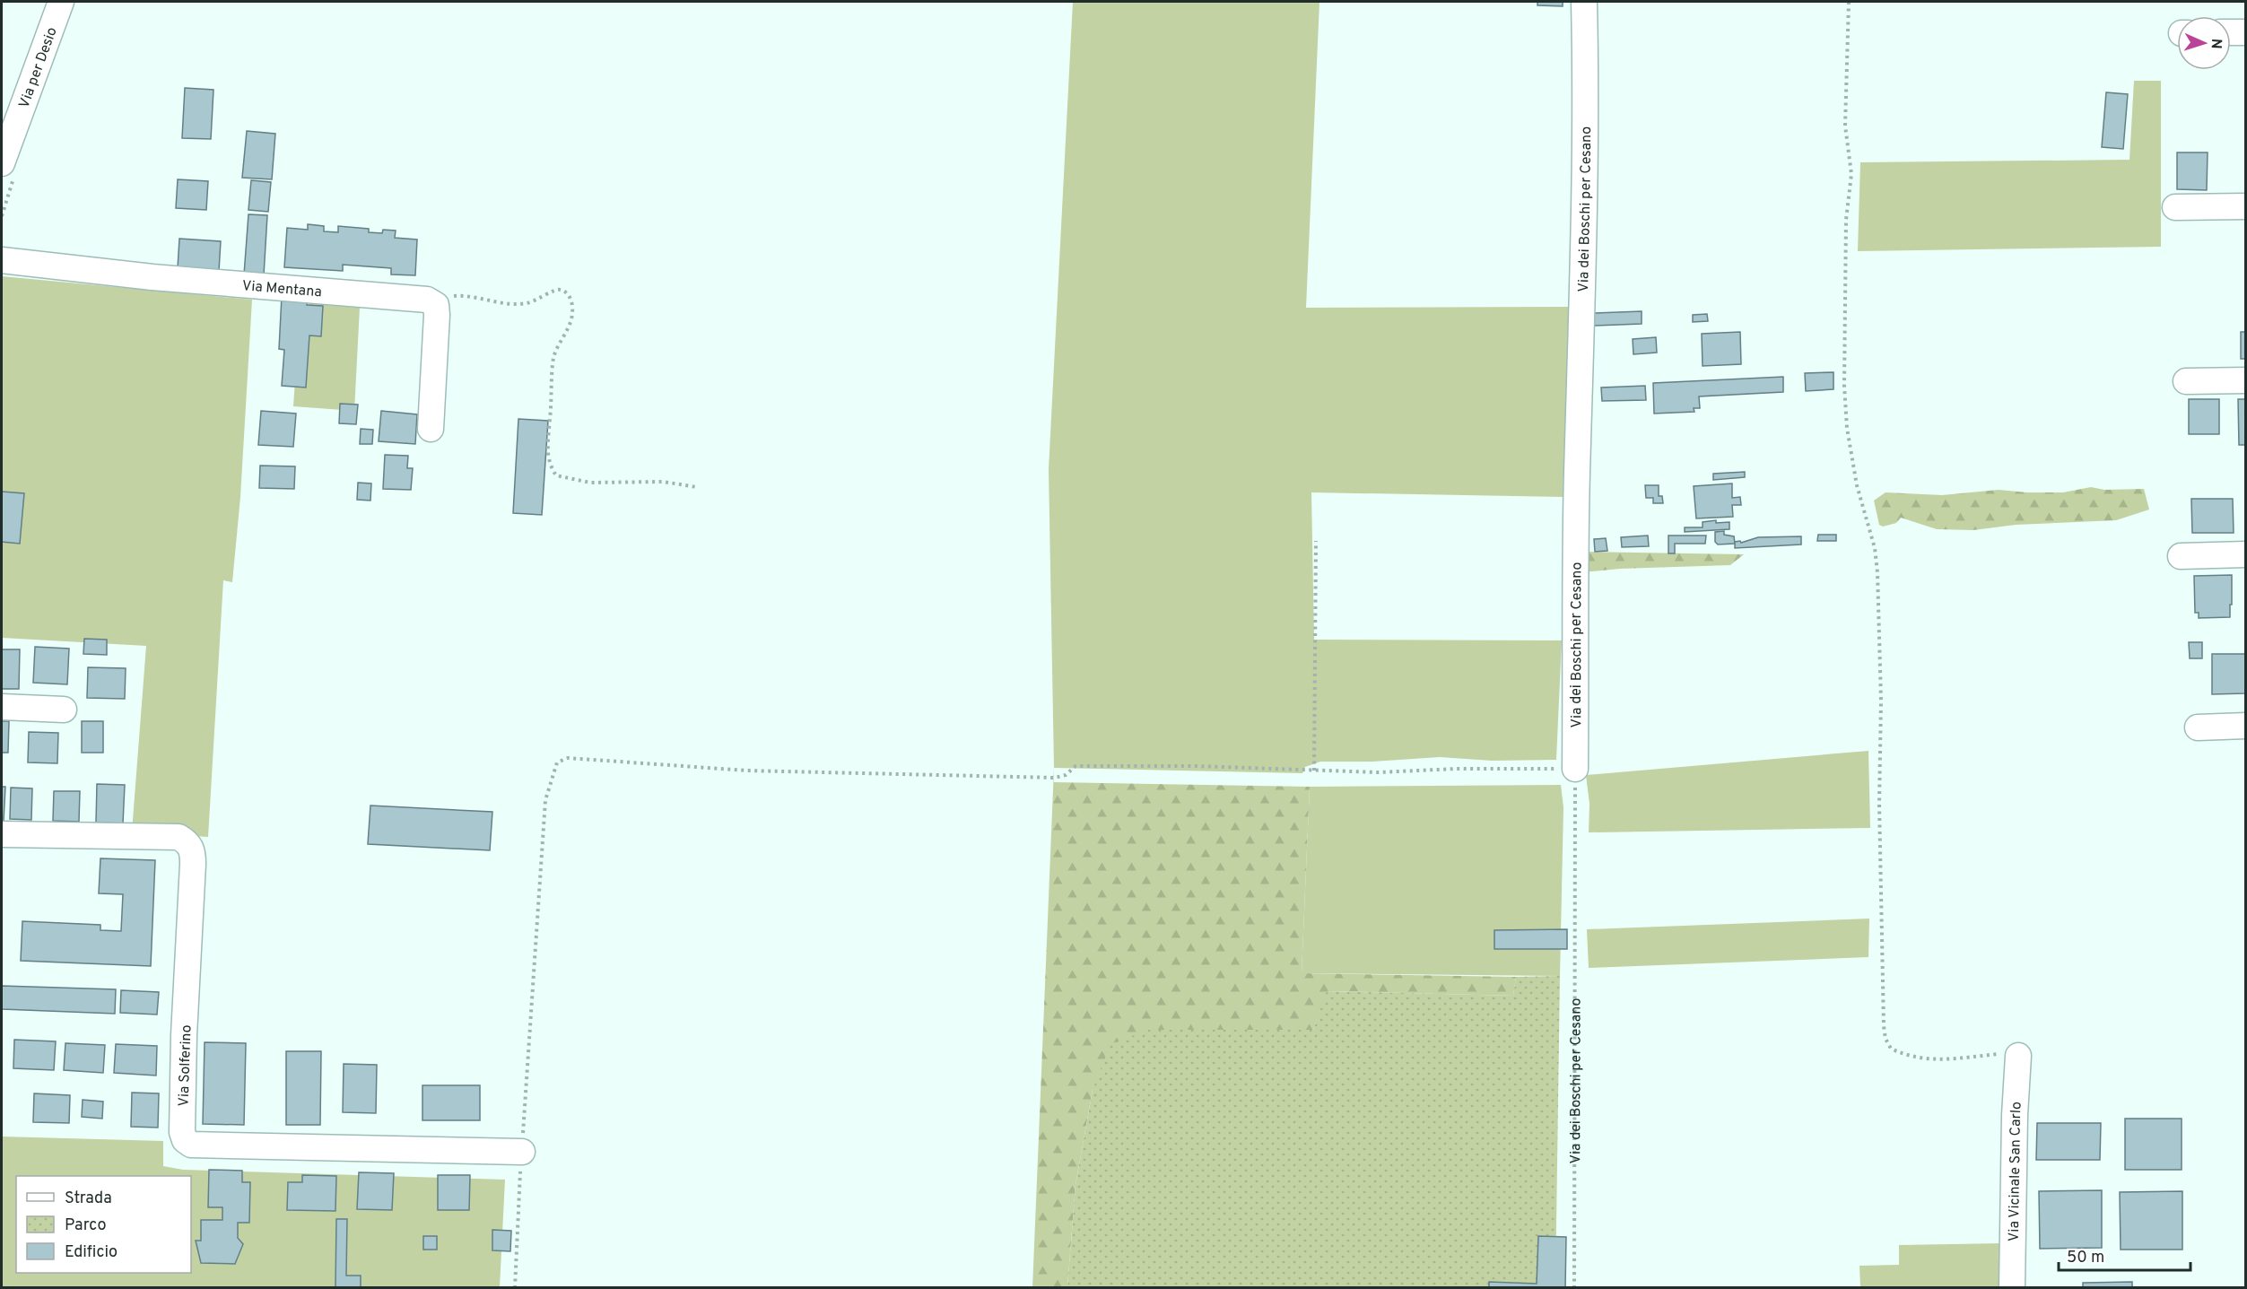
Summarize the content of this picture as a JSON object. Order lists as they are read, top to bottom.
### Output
{
  "streets": {
    "street": [
      "Via per Desio",
      "Via dei Boschi per Cesano",
      "Via Mentana",
      "Via Solferino",
      "Via Vicinale San Carlo"
    ]
  },
  "legend": ["Strada", "Parco", "Edificio"],
  "scale_bar": "50 m",
  "north": "right"
}
